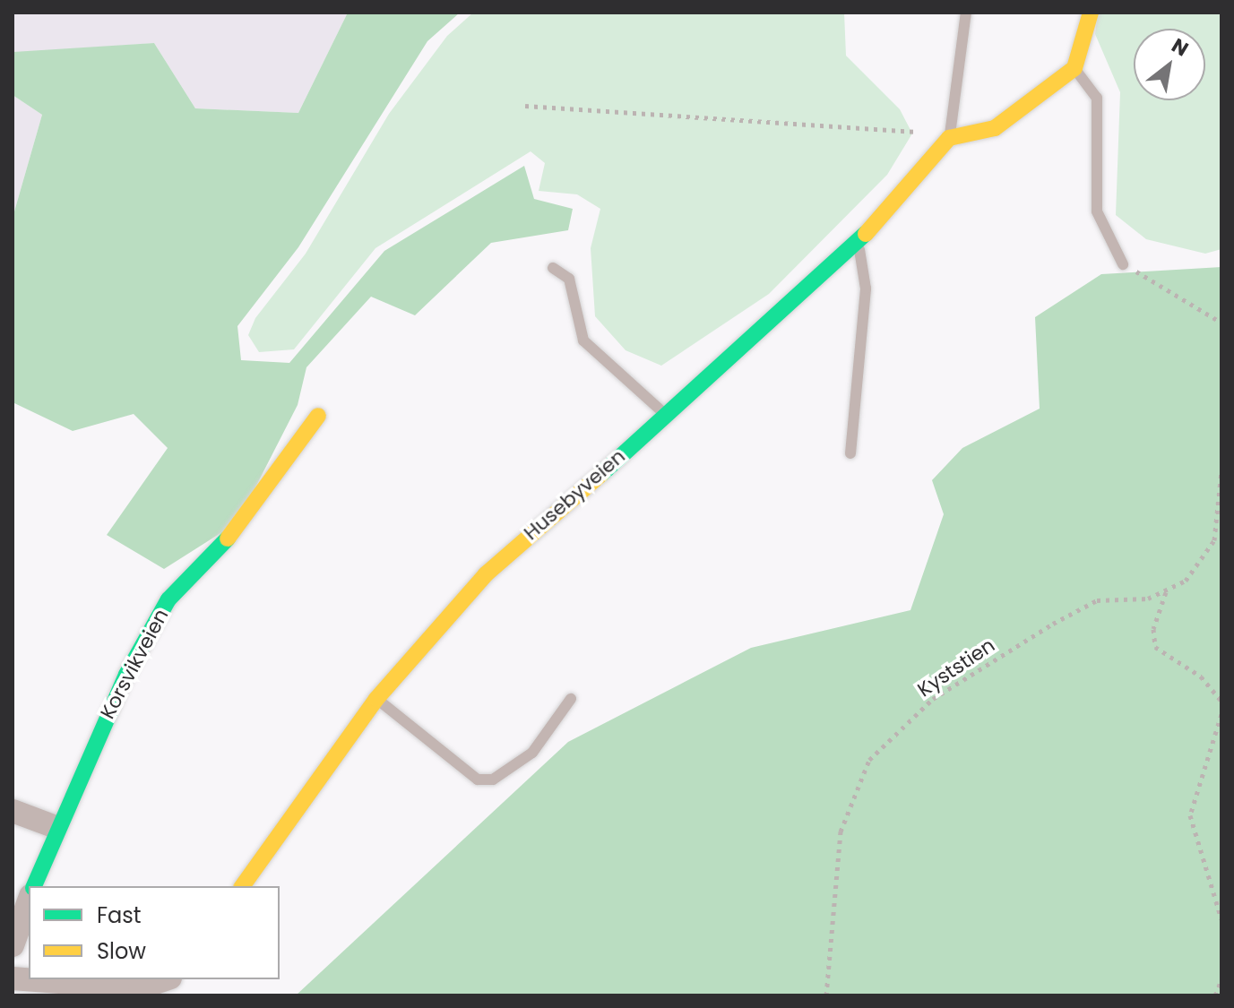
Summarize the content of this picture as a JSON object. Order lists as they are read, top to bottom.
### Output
{
  "streets": {
    "street": ["Husebyveien", "Korsvikveien"],
    "path": ["Kyststien"]
  },
  "legend": ["Fast", "Slow"],
  "north": "top right"
}
